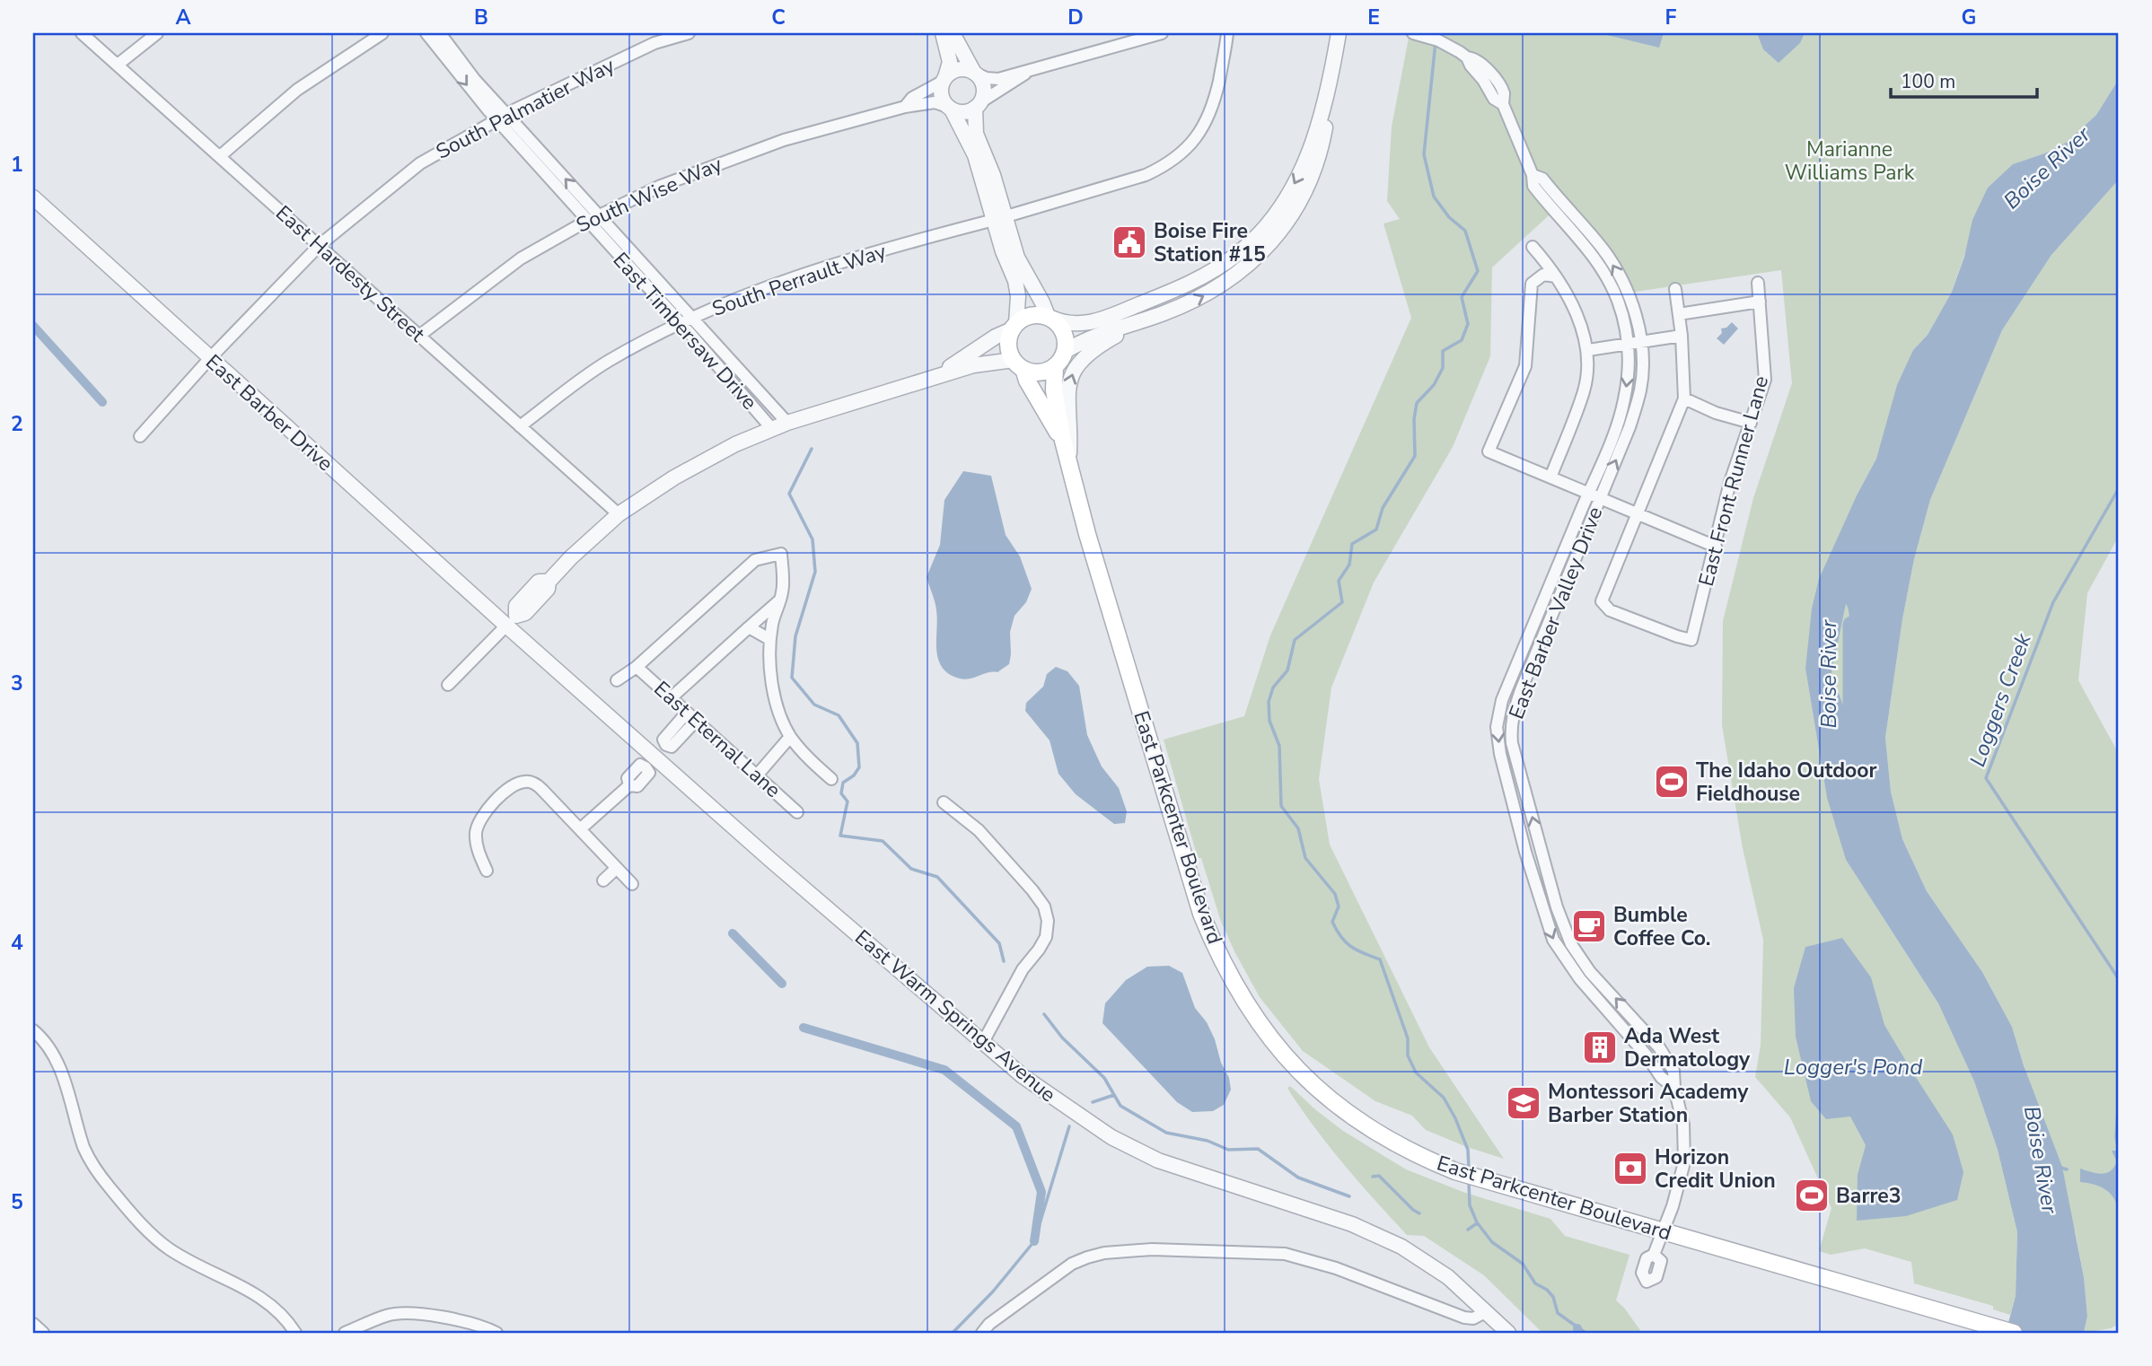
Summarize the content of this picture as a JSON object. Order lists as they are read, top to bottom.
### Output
{
  "streets": {
    "main road": ["East Parkcenter Boulevard"],
    "street": [
      "South Palmatier Way",
      "South Wise Way",
      "East Hardesty Street",
      "South Perrault Way",
      "East Timbersaw Drive",
      "East Barber Drive",
      "East Front Runner Lane",
      "East Barber Valley Drive",
      "East Eternal Lane",
      "East Warm Springs Avenue"
    ]
  },
  "crossings": [
    ["South Palmatier Way", "East Hardesty Street"],
    ["South Palmatier Way", "East Timbersaw Drive"],
    ["South Palmatier Way", "East Barber Drive"],
    ["South Wise Way", "East Hardesty Street"],
    ["South Wise Way", "East Timbersaw Drive"],
    ["East Hardesty Street", "South Perrault Way"],
    ["South Perrault Way", "East Timbersaw Drive"],
    ["East Barber Drive", "East Warm Springs Avenue"],
    ["East Barber Valley Drive", "East Parkcenter Boulevard"]
  ],
  "water": ["Boise River", "Loggers Creek", "Logger's Pond"],
  "parks": ["Marianne Williams Park"],
  "places": {
    "public building": ["Boise Fire Station #15"],
    "sports": ["The Idaho Outdoor Fieldhouse", "Barre3"],
    "cafe": ["Bumble Coffee Co."],
    "building": ["Ada West Dermatology"],
    "school or university": ["Montessori Academy Barber Station"],
    "bank": ["Horizon Credit Union"]
  },
  "scale_bar": "100 m",
  "grid": {
    "columns": [
      "A",
      "B",
      "C",
      "D",
      "E",
      "F",
      "G"
    ],
    "rows": [
      "1",
      "2",
      "3",
      "4",
      "5"
    ]
  }
}
